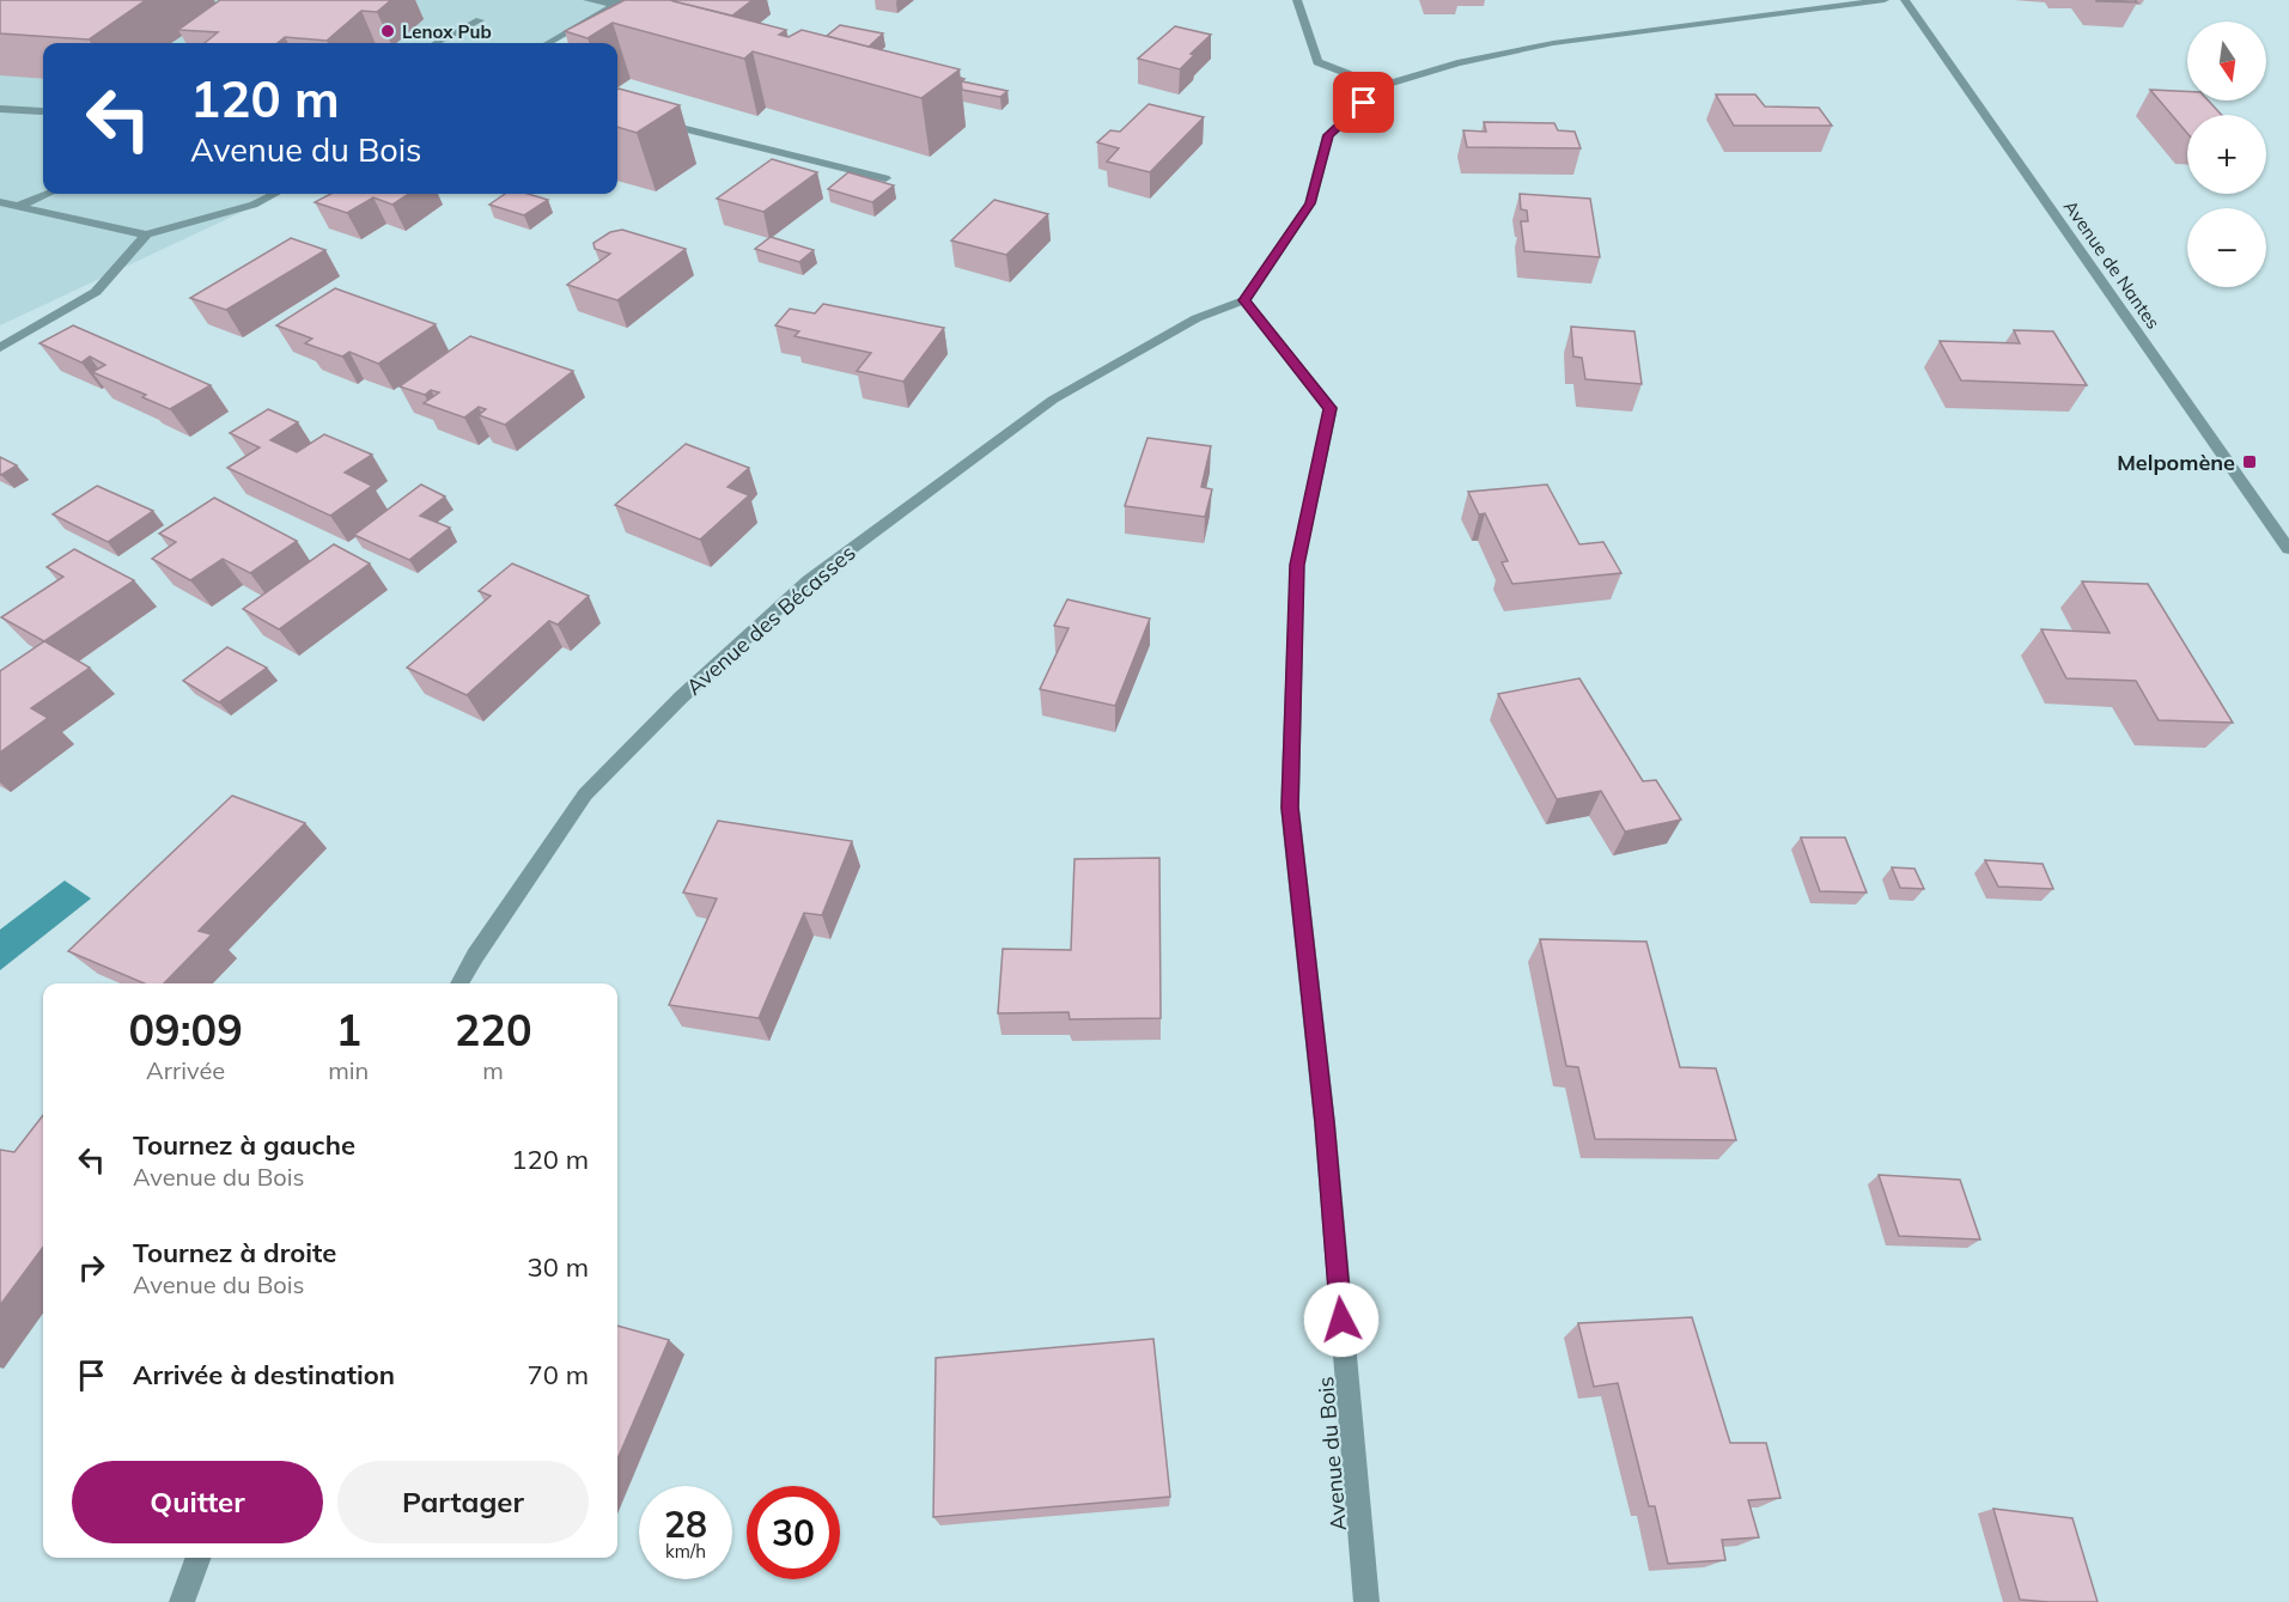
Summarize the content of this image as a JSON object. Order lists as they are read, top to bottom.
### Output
{
  "streets": {
    "street": ["Avenue de Nantes", "Avenue des Bécasses", "Avenue du Bois"]
  },
  "crossings": [
    ["Avenue des Bécasses", "Avenue du Bois"]
  ],
  "places": {
    "other": ["Lenox Pub"],
    "transit": ["Melpomène"]
  },
  "north": "bottom",
  "page": {
    "map_buttons": ["+", "−"],
    "turn": ["120 m", "Avenue du Bois"],
    "eta": [
      "09:09",
      "Arrivée",
      "1",
      "min",
      "220",
      "m"
    ],
    "list": [
      {
        "name": "Tournez à gauche",
        "note": "Avenue du Bois",
        "value": "120 m"
      },
      {
        "name": "Tournez à droite",
        "note": "Avenue du Bois",
        "value": "30 m"
      },
      {
        "name": "Arrivée à destination",
        "value": "70 m"
      }
    ],
    "buttons": ["Quitter", "Partager"],
    "speed": "28 km/h",
    "limit": "30"
  }
}
